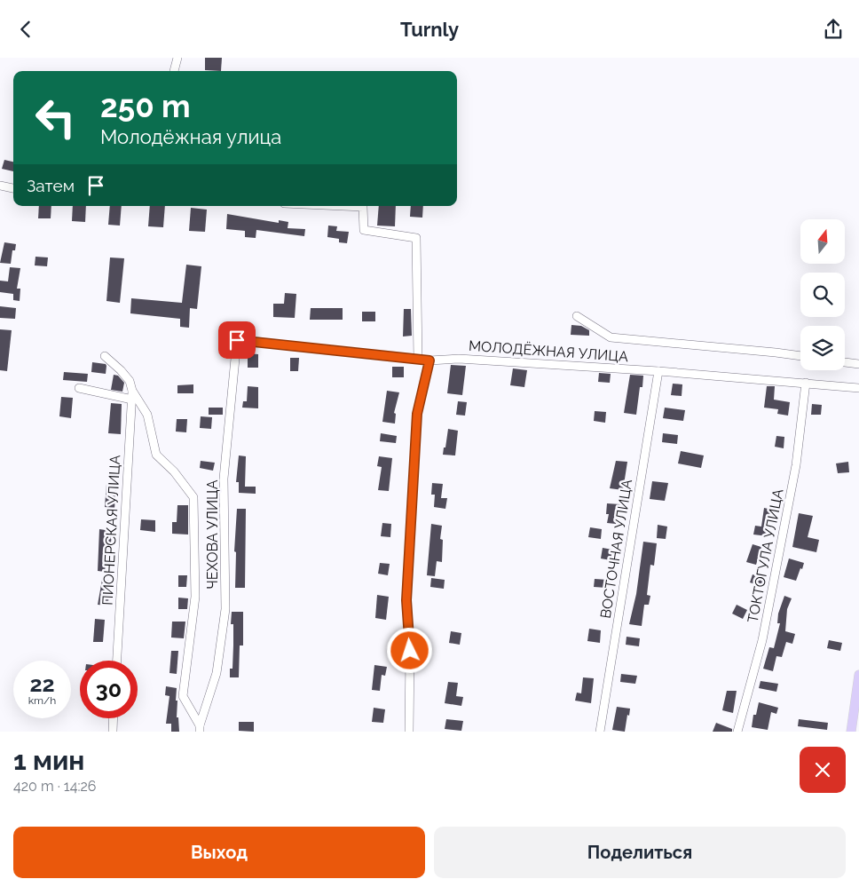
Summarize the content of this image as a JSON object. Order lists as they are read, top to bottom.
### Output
{
  "streets": {
    "street": [
      "МОЛОДЁЖНАЯ УЛИЦА",
      "ПИОНЕРСКАЯ УЛИЦА",
      "ЧЕХОВА УЛИЦА",
      "ВОСТОЧНАЯ УЛИЦА",
      "ТОКТОГУЛА УЛИЦА"
    ]
  },
  "crossings": [
    ["МОЛОДЁЖНАЯ УЛИЦА", "ЧЕХОВА УЛИЦА"],
    ["МОЛОДЁЖНАЯ УЛИЦА", "ВОСТОЧНАЯ УЛИЦА"],
    ["МОЛОДЁЖНАЯ УЛИЦА", "ТОКТОГУЛА УЛИЦА"]
  ],
  "north": "top",
  "page": {
    "header": "Turnly",
    "turn": ["250 m", "Молодёжная улица"],
    "then": "Затем",
    "speed": "22 km/h",
    "limit": "30",
    "heading": ["1 мин", "420 m · 14:26"],
    "buttons": ["Выход", "Поделиться"]
  }
}
